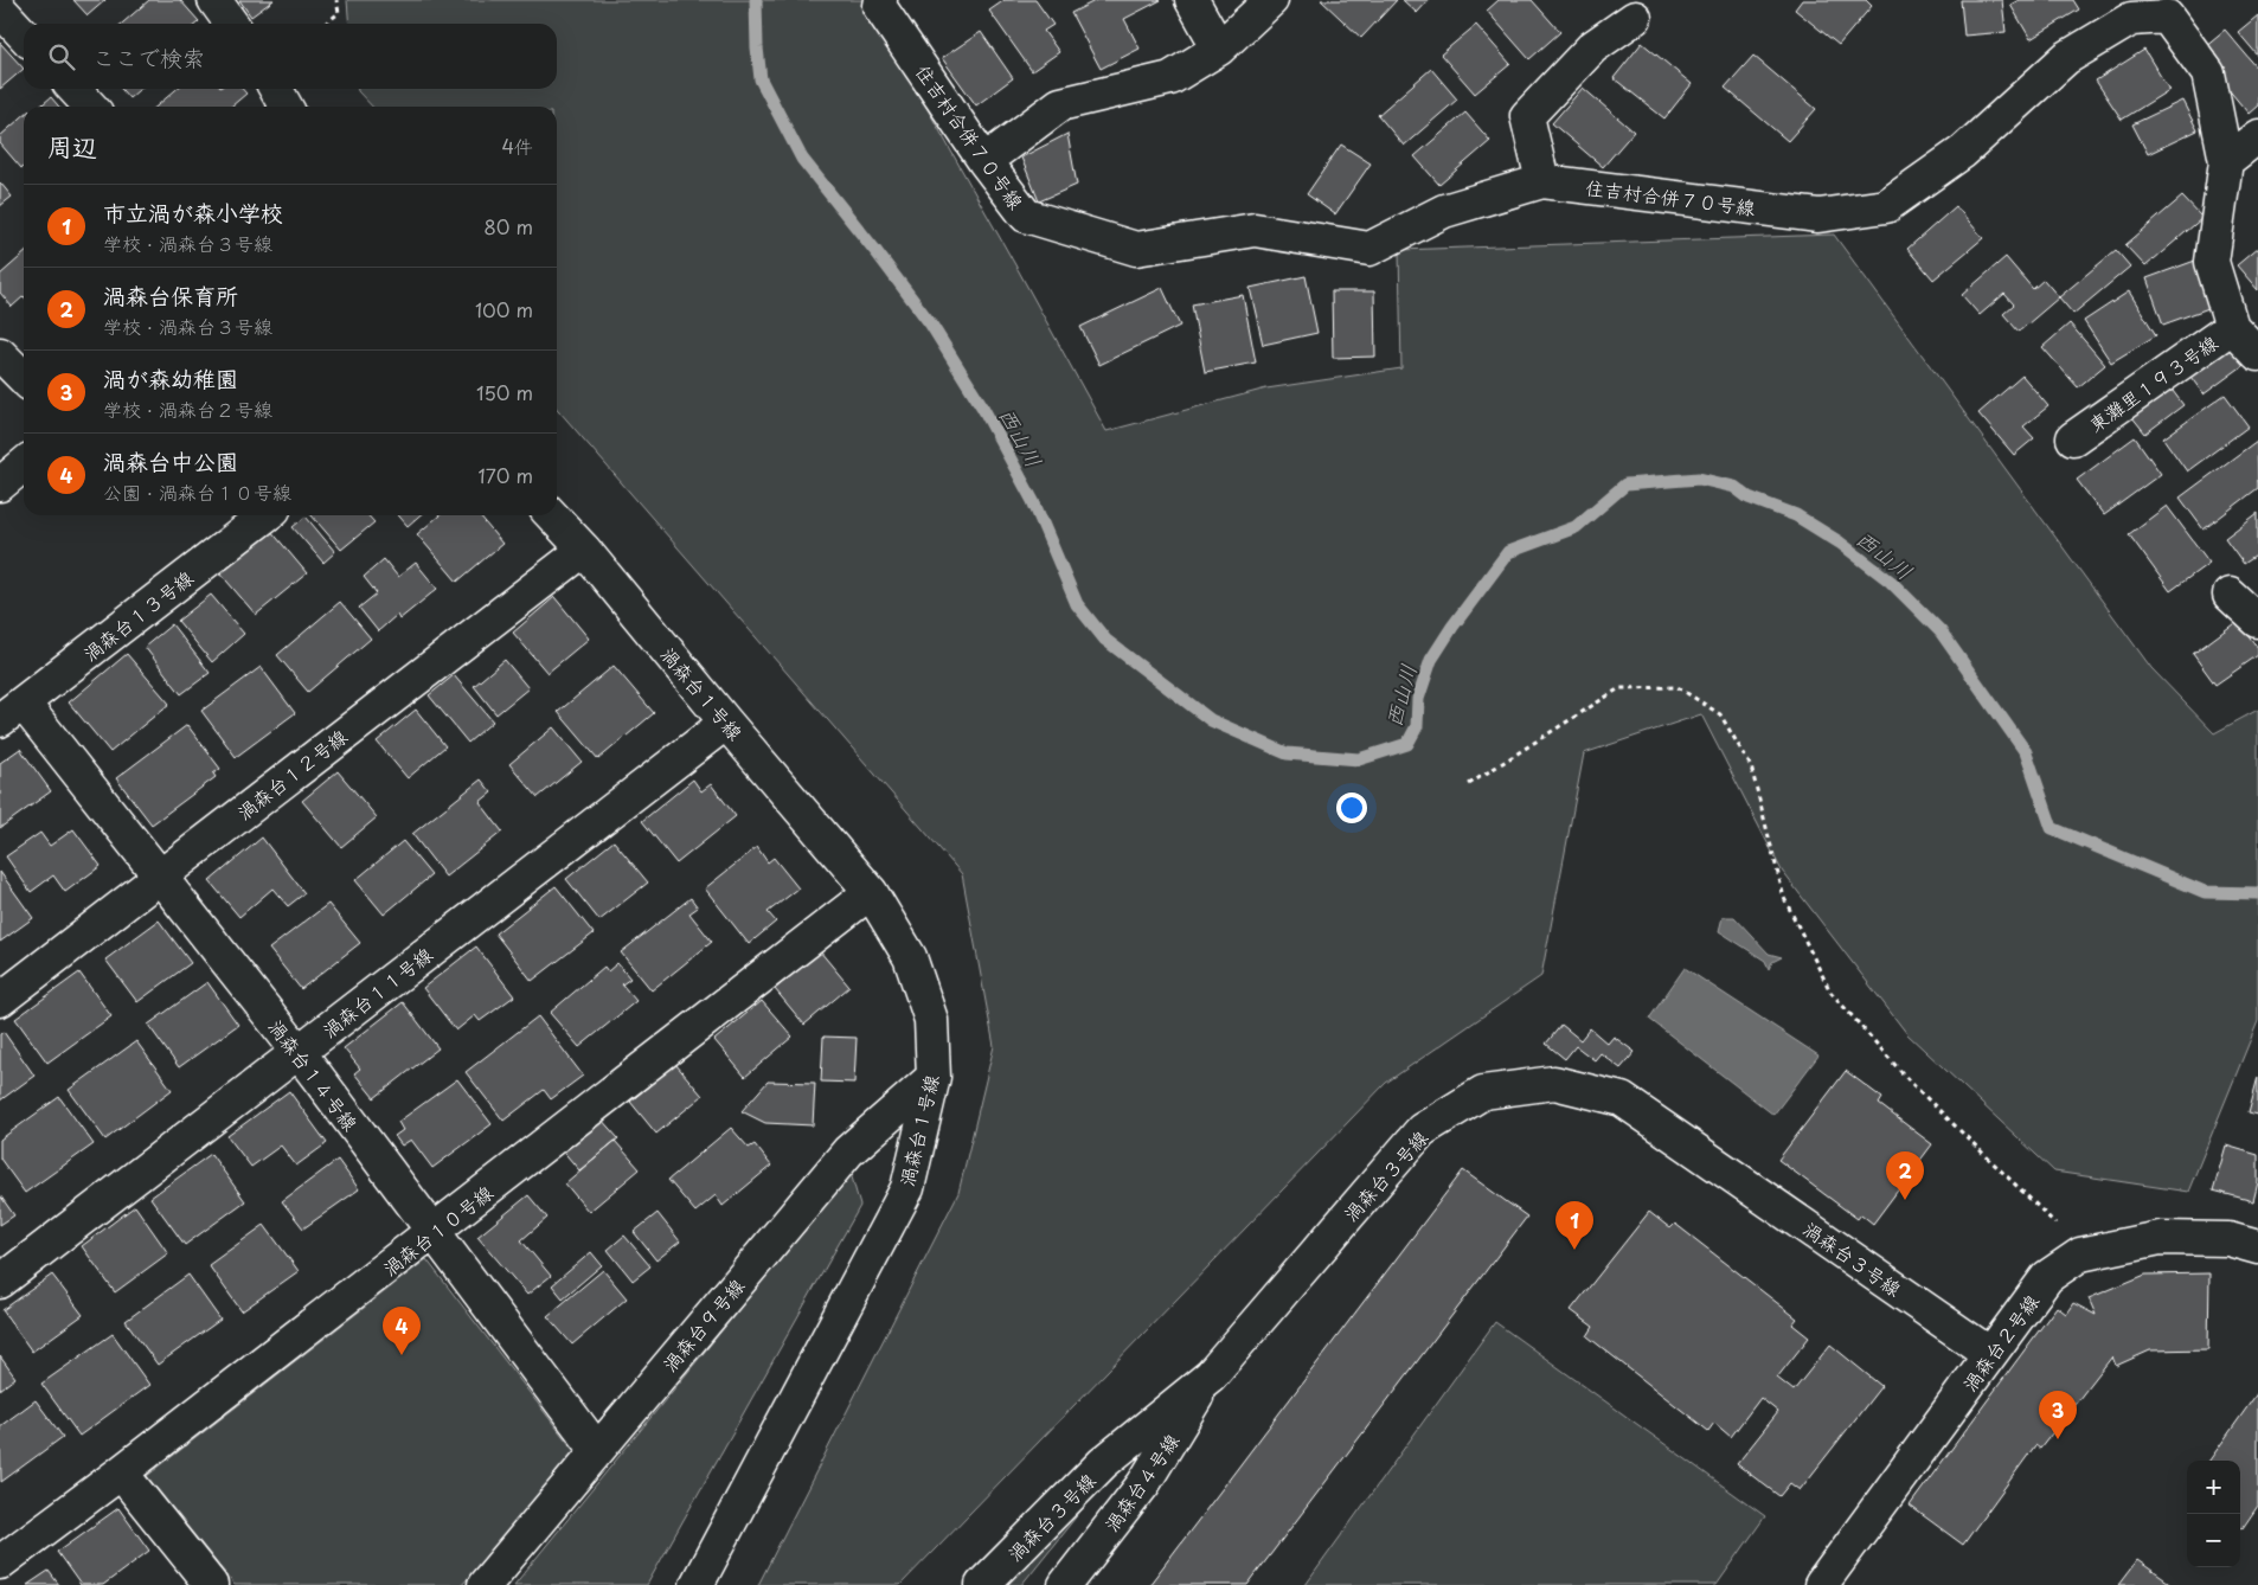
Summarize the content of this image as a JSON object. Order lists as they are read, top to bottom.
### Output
{
  "streets": {
    "street": [
      "住吉村合併７０号線",
      "東灘里１９３号線",
      "渦森台１３号線",
      "渦森台１号線",
      "渦森台１２号線",
      "渦森台１１号線",
      "渦森台１４号線",
      "渦森台３号線",
      "渦森台１０号線",
      "渦森台９号線",
      "渦森台２号線",
      "渦森台４号線"
    ]
  },
  "crossings": [
    ["住吉村合併７０号線", "東灘里１９３号線"],
    ["渦森台１３号線", "渦森台１４号線"],
    ["渦森台１号線", "渦森台１２号線"],
    ["渦森台１号線", "渦森台１１号線"],
    ["渦森台１号線", "渦森台１０号線"],
    ["渦森台１号線", "渦森台９号線"],
    ["渦森台１２号線", "渦森台１４号線"],
    ["渦森台１１号線", "渦森台１４号線"],
    ["渦森台１４号線", "渦森台１０号線"],
    ["渦森台１４号線", "渦森台９号線"],
    ["渦森台３号線", "渦森台２号線"],
    ["渦森台３号線", "渦森台４号線"]
  ],
  "water": ["西山川"],
  "page": {
    "search": "ここで検索",
    "heading": ["周辺", "4件"],
    "list": [
      {
        "mark": "1",
        "name": "市立渦が森小学校",
        "note": "学校 · 渦森台３号線",
        "value": "80 m"
      },
      {
        "mark": "2",
        "name": "渦森台保育所",
        "note": "学校 · 渦森台３号線",
        "value": "100 m"
      },
      {
        "mark": "3",
        "name": "渦が森幼稚園",
        "note": "学校 · 渦森台２号線",
        "value": "150 m"
      },
      {
        "mark": "4",
        "name": "渦森台中公園",
        "note": "公園 · 渦森台１０号線",
        "value": "170 m"
      }
    ],
    "pins": [
      "2",
      "1",
      "4",
      "3"
    ],
    "map_buttons": ["+", "−"]
  }
}
